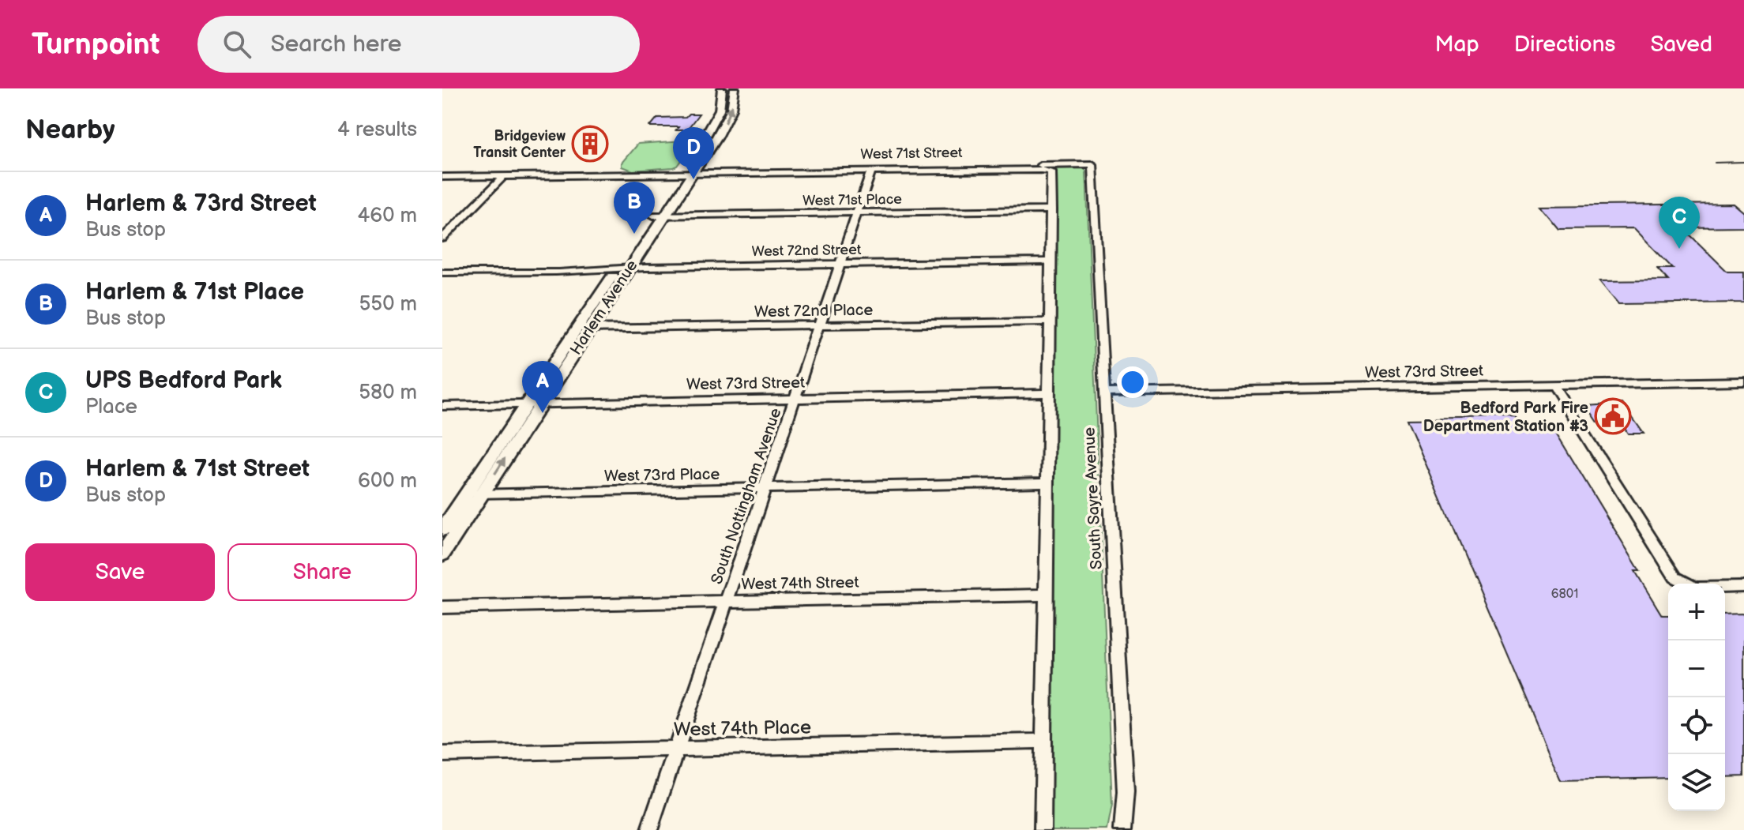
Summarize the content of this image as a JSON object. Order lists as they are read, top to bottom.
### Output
{
  "streets": {
    "main road": ["Harlem Avenue"],
    "street": [
      "West 71st Street",
      "West 71st Place",
      "West 72nd Street",
      "West 72nd Place",
      "West 73rd Street",
      "West 73rd Place",
      "South Nottingham Avenue",
      "South Sayre Avenue",
      "West 74th Street",
      "West 74th Place"
    ]
  },
  "crossings": [
    ["West 71st Street", "West 71st Place"],
    ["West 71st Street", "Harlem Avenue"],
    ["West 71st Street", "South Nottingham Avenue"],
    ["West 71st Street", "South Sayre Avenue"],
    ["West 71st Place", "Harlem Avenue"],
    ["West 71st Place", "South Nottingham Avenue"],
    ["West 72nd Street", "Harlem Avenue"],
    ["West 72nd Street", "South Nottingham Avenue"],
    ["Harlem Avenue", "West 72nd Place"],
    ["Harlem Avenue", "West 73rd Street"],
    ["Harlem Avenue", "West 73rd Place"],
    ["West 72nd Place", "South Nottingham Avenue"],
    ["West 73rd Street", "South Nottingham Avenue"],
    ["West 73rd Street", "South Sayre Avenue"],
    ["West 73rd Place", "South Nottingham Avenue"],
    ["South Nottingham Avenue", "West 74th Street"],
    ["South Nottingham Avenue", "West 74th Place"]
  ],
  "places": {
    "building": ["Bridgeview Transit Center"],
    "public building": ["Bedford Park Fire Department Station #3"]
  },
  "house_numbers": ["6801"],
  "page": {
    "header": "Turnpoint",
    "search": "Search here",
    "nav": ["Map", "Directions", "Saved"],
    "heading": ["Nearby", "4 results"],
    "pins": [
      "D",
      "B",
      "C",
      "A"
    ],
    "list": [
      {
        "mark": "A",
        "name": "Harlem & 73rd Street",
        "note": "Bus stop",
        "value": "460 m"
      },
      {
        "mark": "B",
        "name": "Harlem & 71st Place",
        "note": "Bus stop",
        "value": "550 m"
      },
      {
        "mark": "C",
        "name": "UPS Bedford Park",
        "note": "Place",
        "value": "580 m"
      },
      {
        "mark": "D",
        "name": "Harlem & 71st Street",
        "note": "Bus stop",
        "value": "600 m"
      }
    ],
    "buttons": ["Save", "Share"],
    "map_buttons": ["+", "−"]
  }
}
